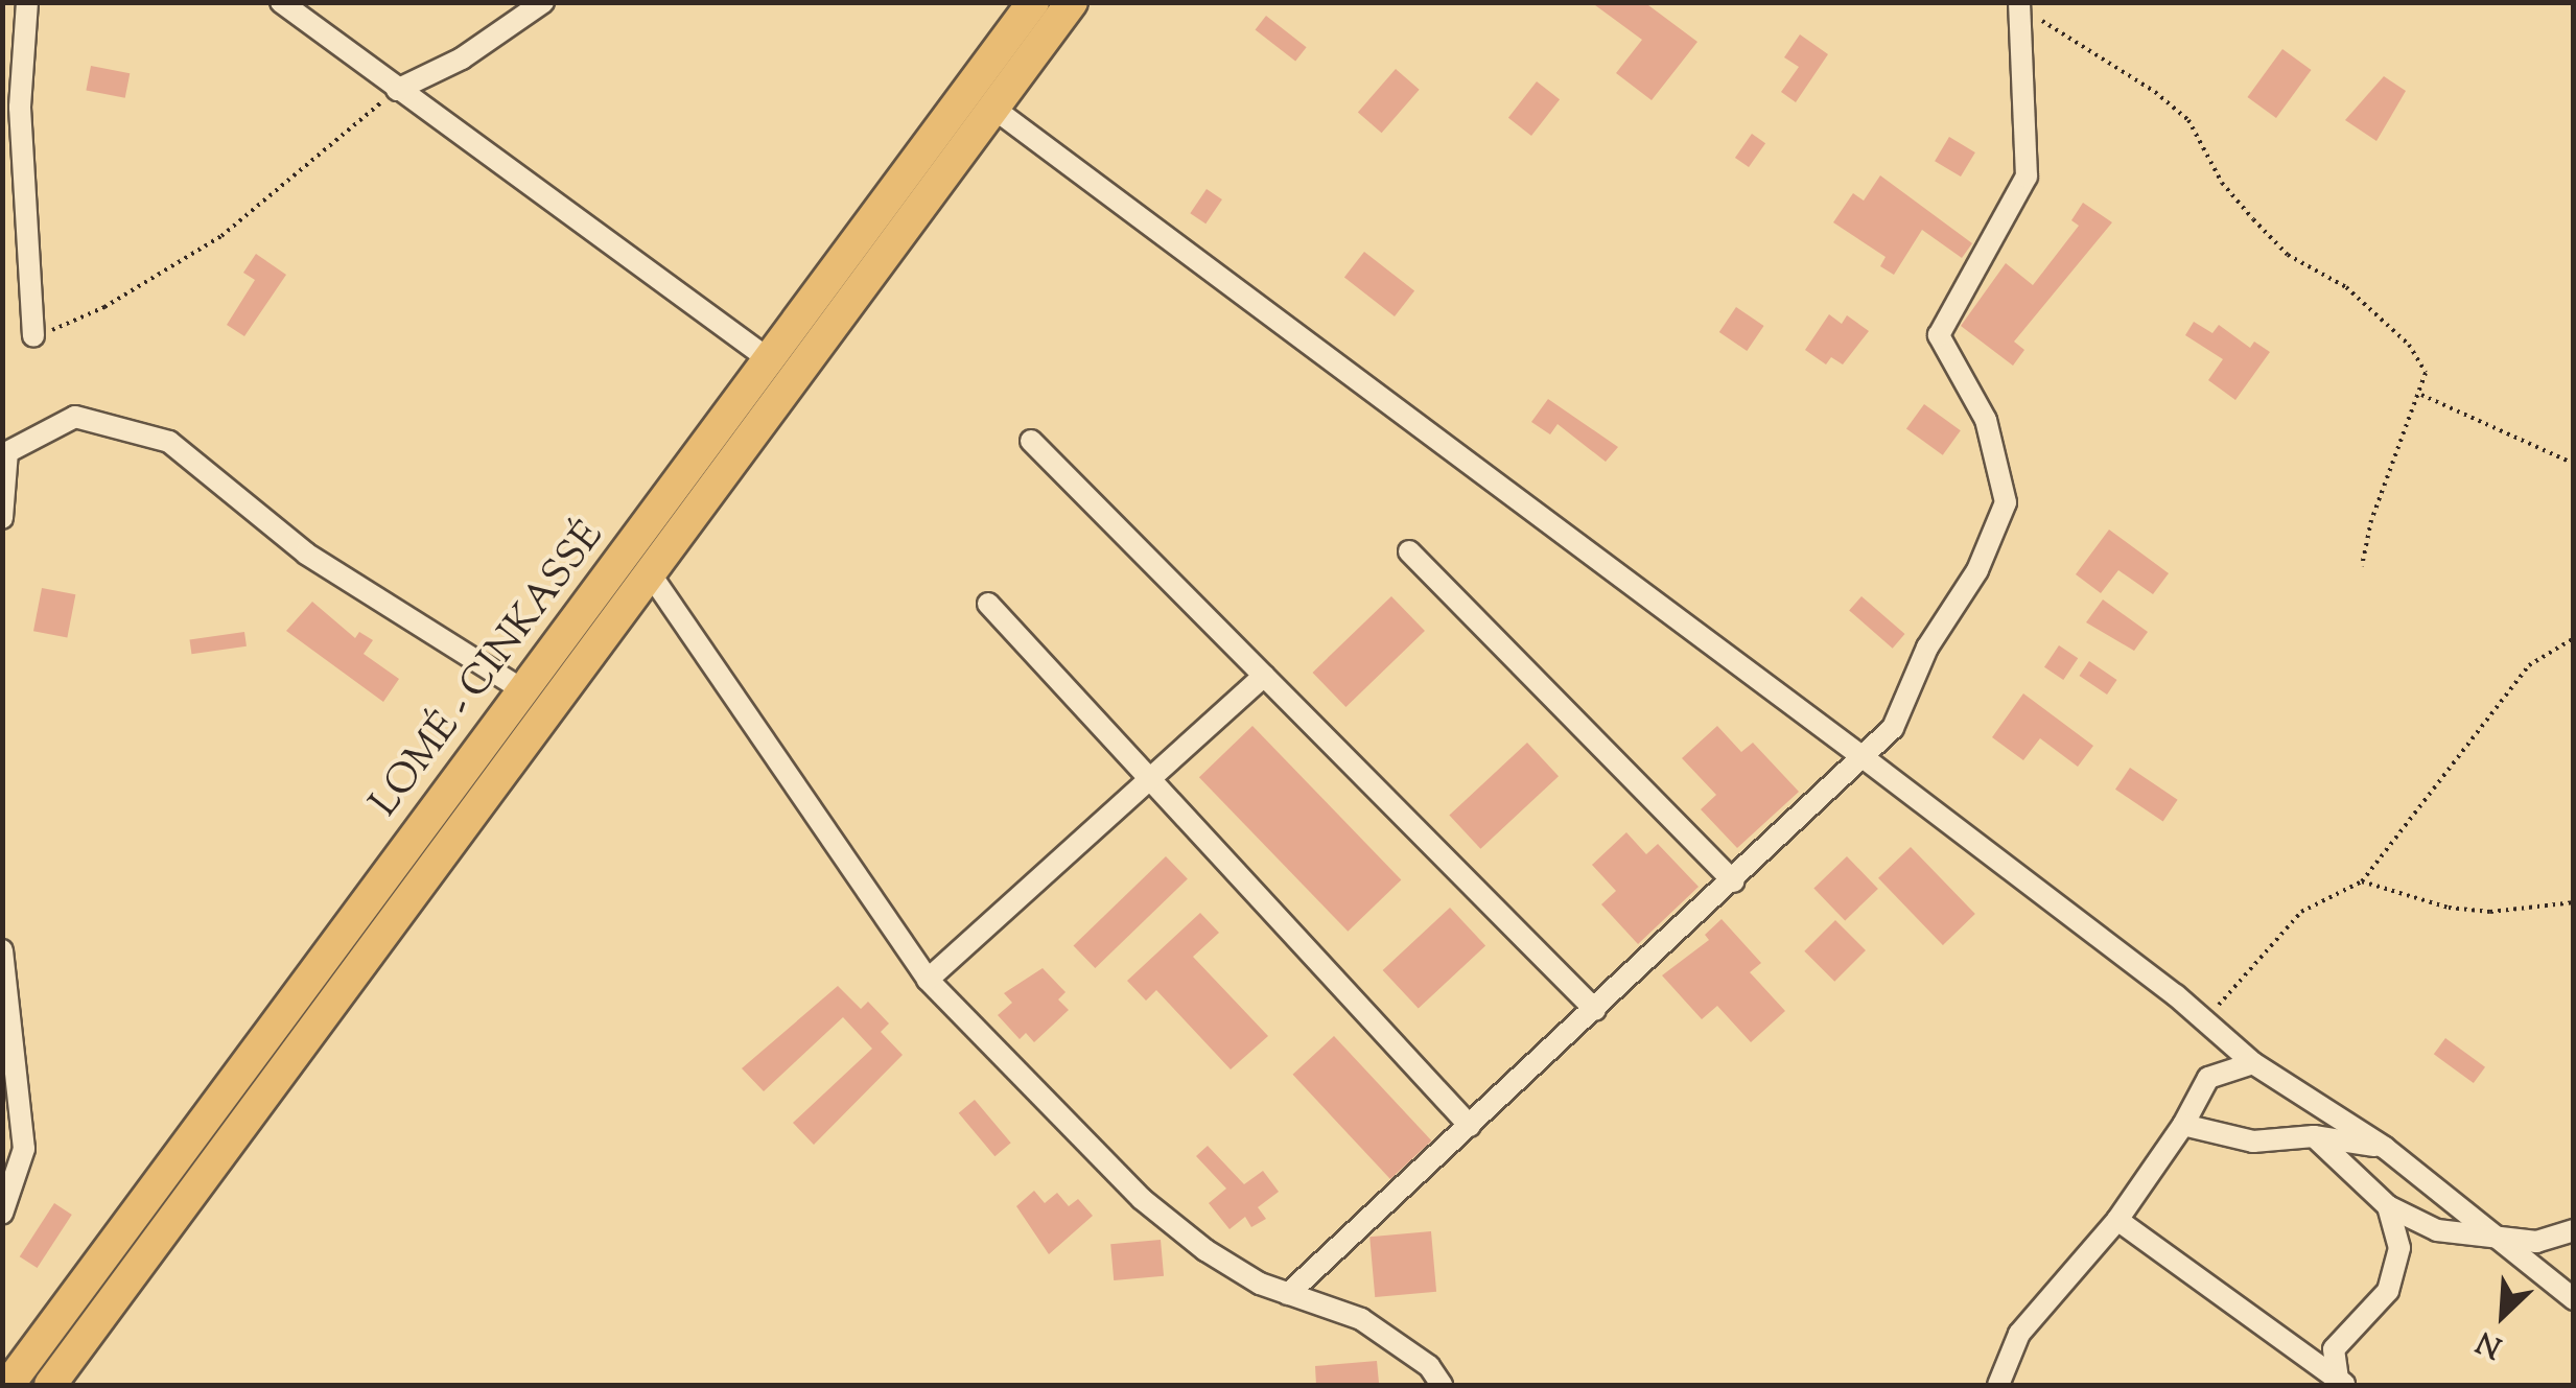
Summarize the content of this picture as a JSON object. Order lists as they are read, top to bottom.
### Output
{
  "streets": {
    "highway": ["LOMÉ - CINKASSÉ"]
  },
  "north": "bottom left"
}
